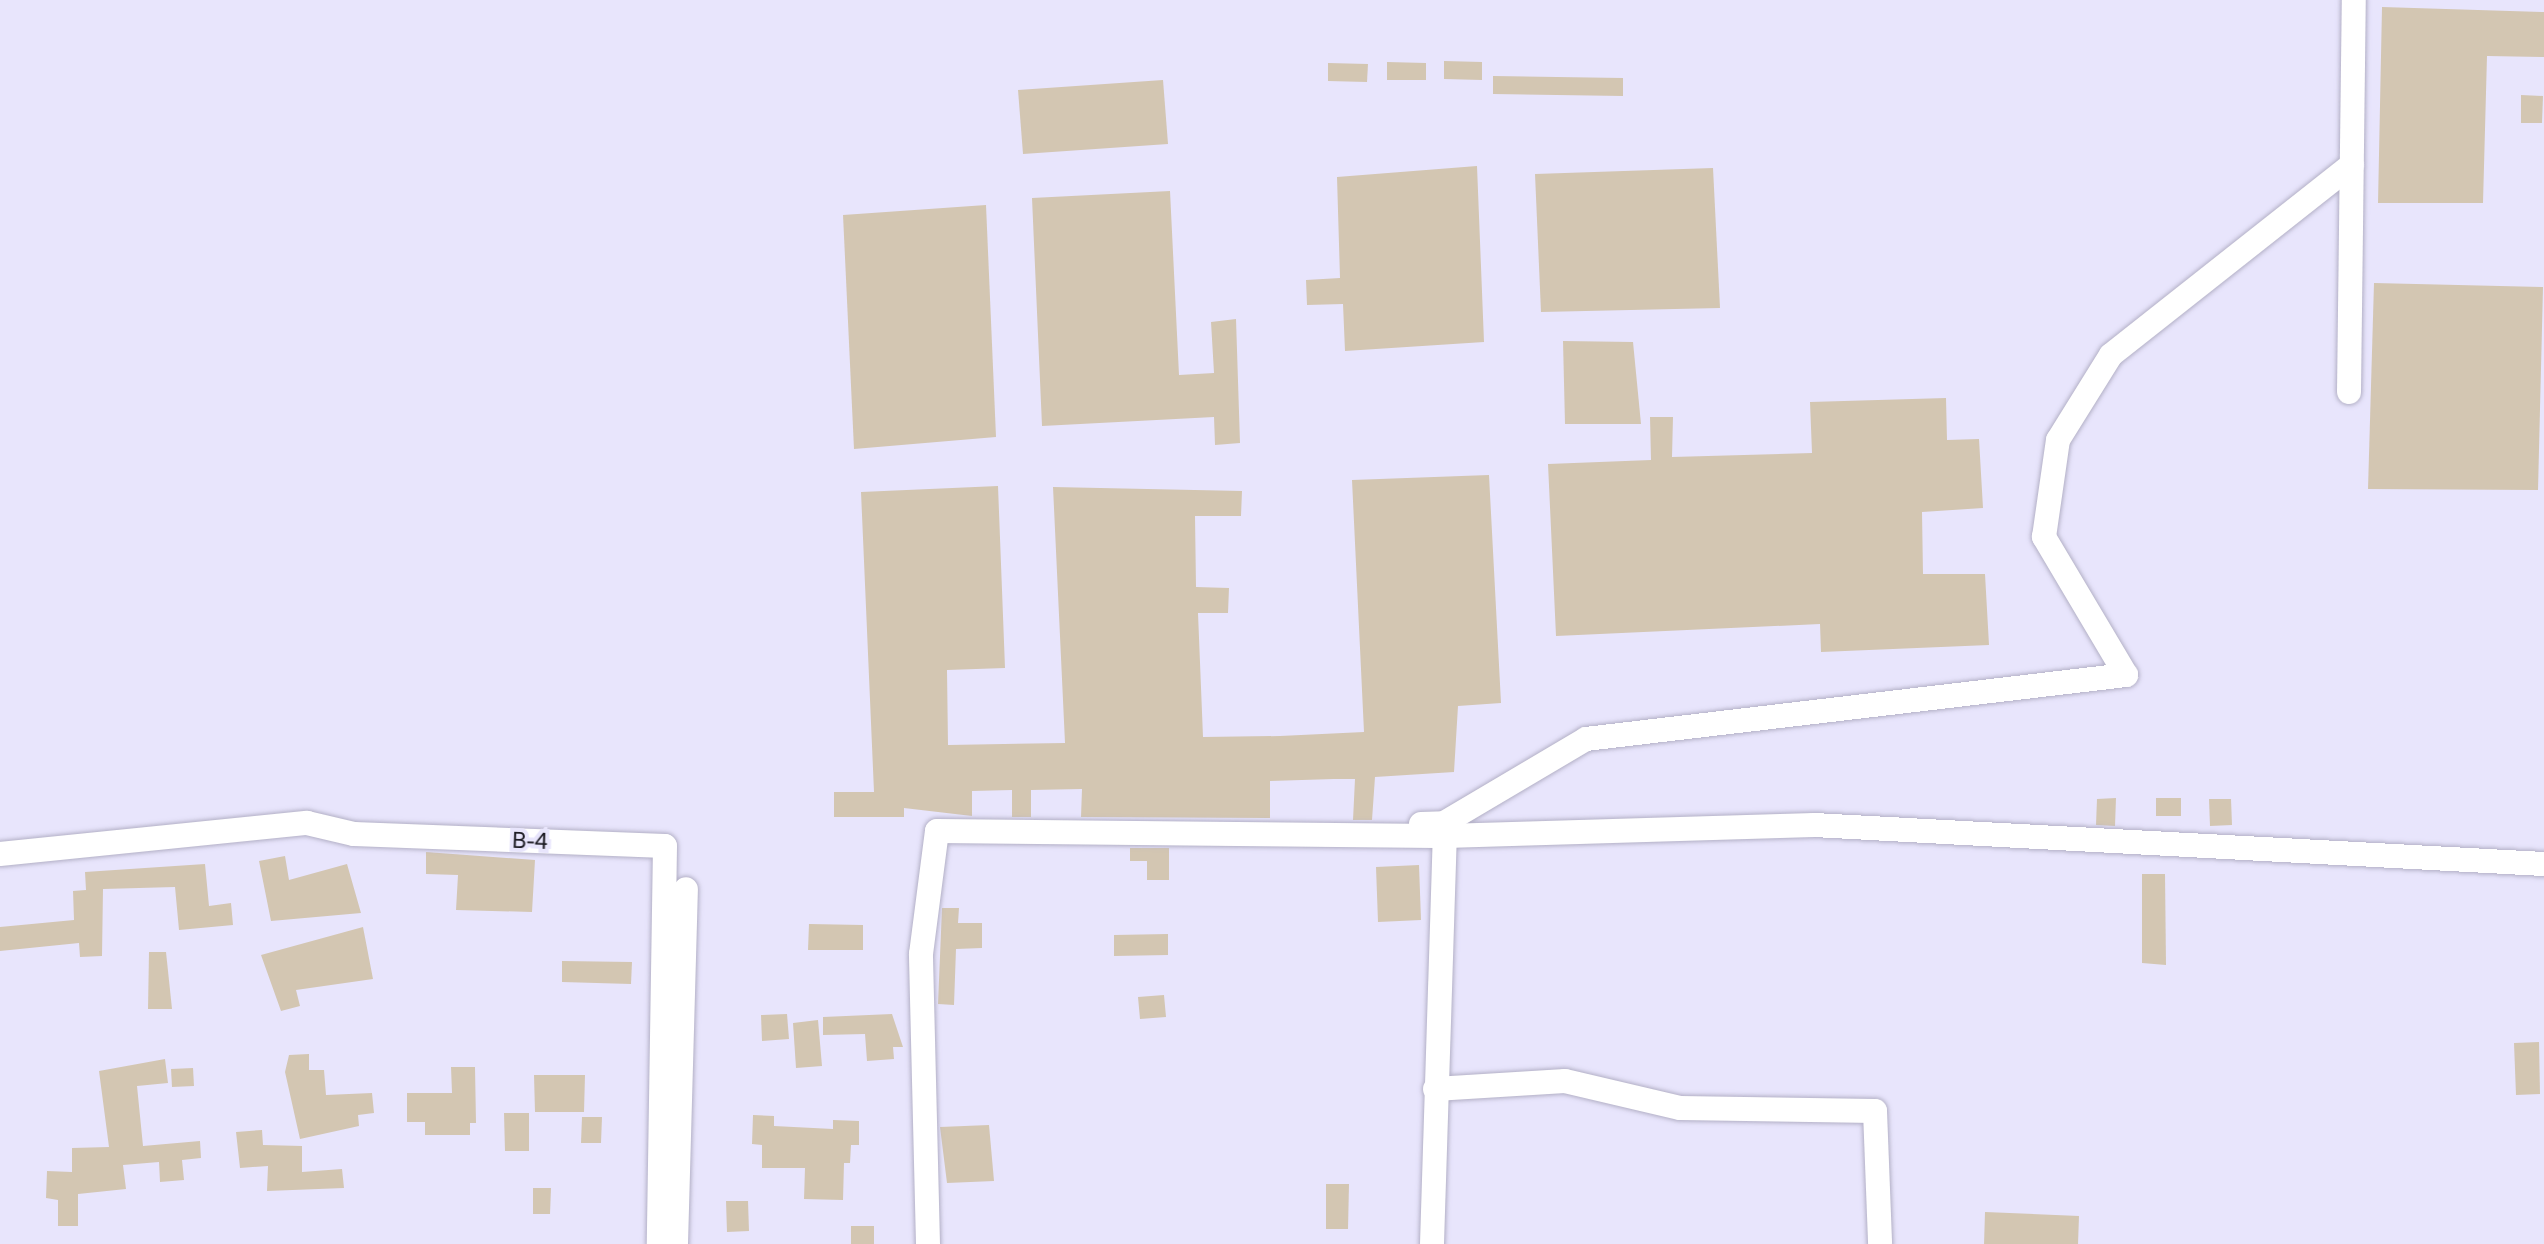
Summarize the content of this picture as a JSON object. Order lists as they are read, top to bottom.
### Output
{
  "streets": {
    "street": ["B-4"]
  }
}
